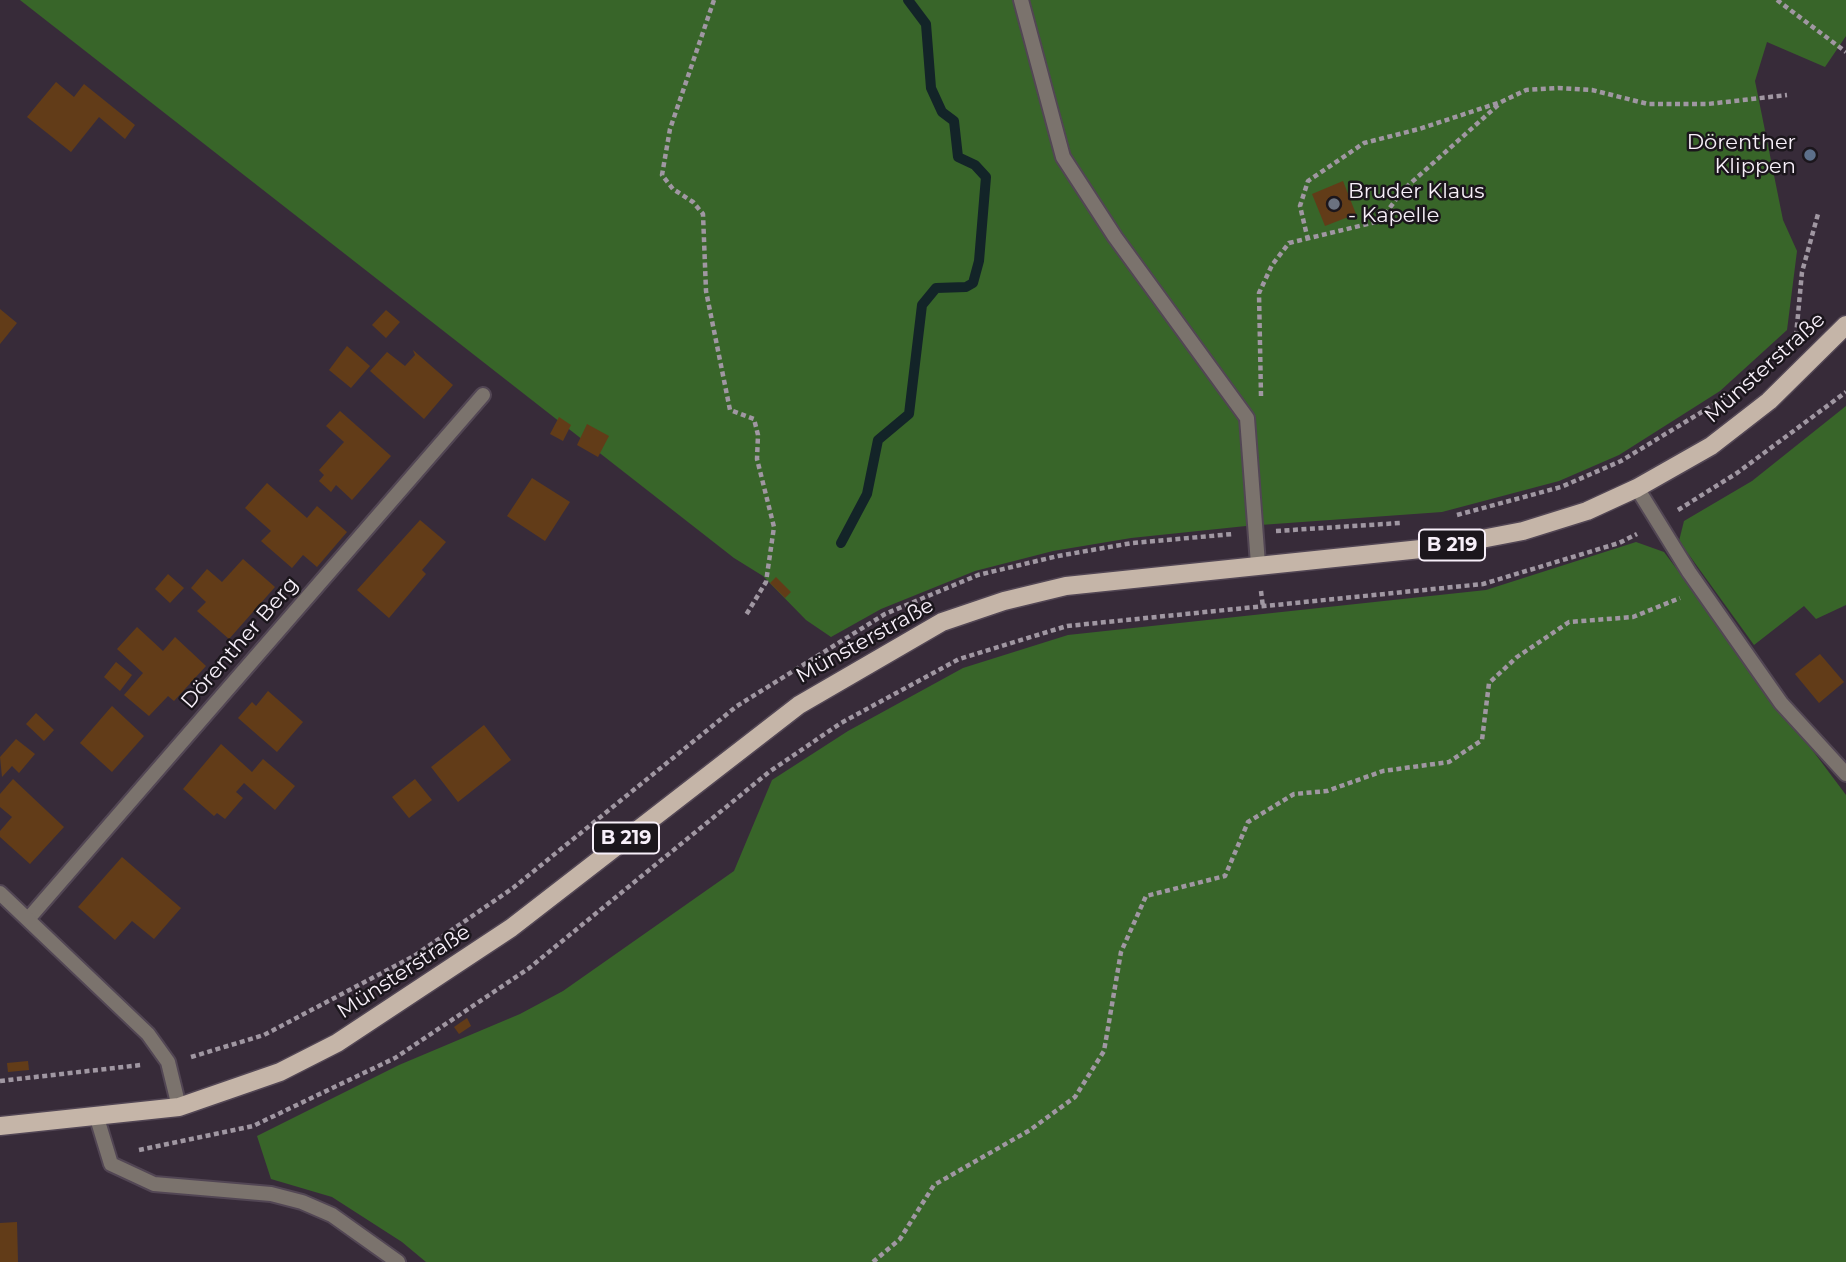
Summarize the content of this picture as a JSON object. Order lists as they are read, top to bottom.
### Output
{
  "streets": {
    "main road": ["Münsterstraße", "B 219"],
    "street": ["Dörenther Berg"]
  },
  "places": ["Dörenther Klippen", "Bruder Klaus - Kapelle"]
}
